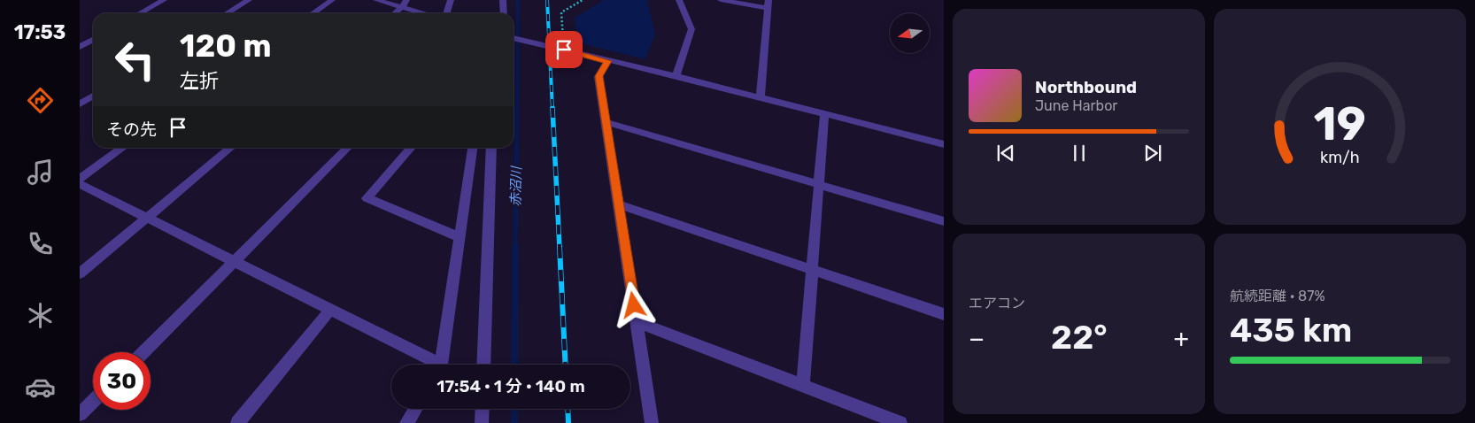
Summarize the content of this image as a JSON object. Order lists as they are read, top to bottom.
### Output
{
  "water": ["赤沼川"],
  "north": "left",
  "page": {
    "tabs": "17:53",
    "turn": ["120 m", "左折"],
    "song": ["Northbound", "June Harbor"],
    "then": "その先",
    "tile": [
      "エアコン",
      ["航続距離 · 87%", "435 km"]
    ],
    "heat": ["−", "22°", "+"],
    "limit": "30",
    "trip": "17:54 · 1 分 · 140 m",
    "gauge": ["19", "km/h"]
  }
}
